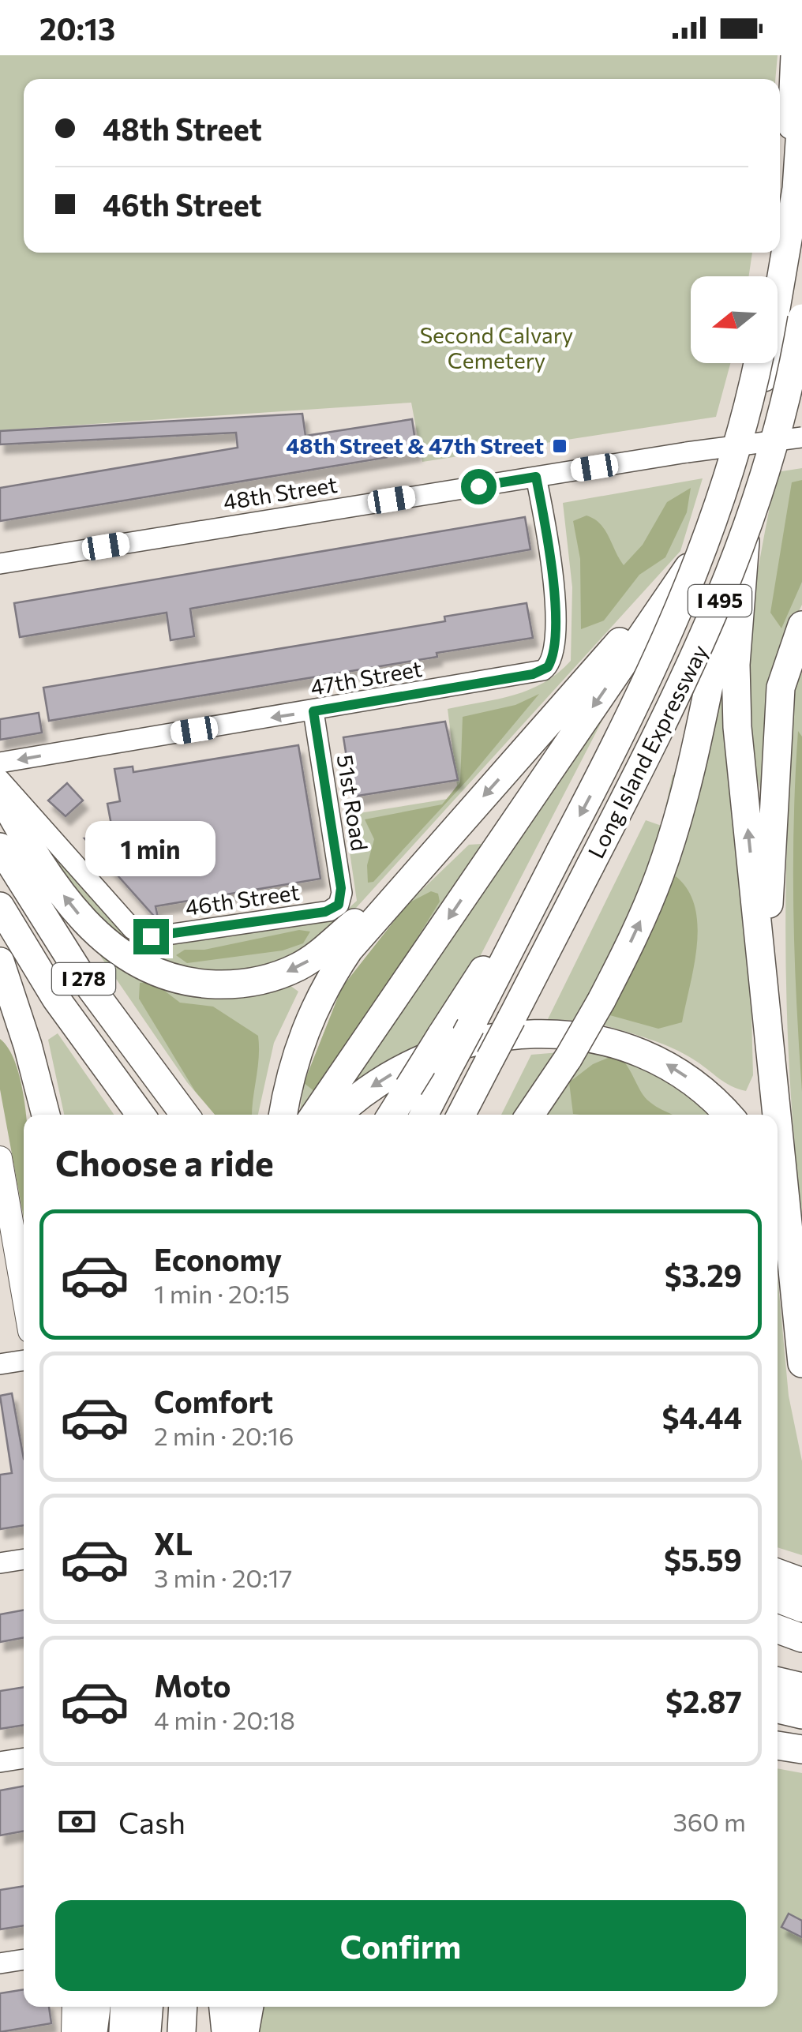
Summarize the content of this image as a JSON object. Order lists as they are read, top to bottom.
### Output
{
  "streets": {
    "highway": ["I 495", "Long Island Expressway", "I 278"],
    "street": [
      "48th Street",
      "47th Street",
      "51st Road",
      "46th Street"
    ]
  },
  "crossings": [
    ["48th Street", "47th Street"],
    ["47th Street", "51st Road"],
    ["51st Road", "46th Street"]
  ],
  "one_way": ["47th Street"],
  "parks": ["Second Calvary Cemetery"],
  "places": {
    "transit": ["48th Street & 47th Street"]
  },
  "north": "left",
  "page": {
    "status": "20:13",
    "banner": ["48th Street", "46th Street"],
    "bubble": "1 min",
    "heading": "Choose a ride",
    "list": [
      {
        "name": "Economy",
        "note": "1 min · 20:15",
        "value": "$3.29"
      },
      {
        "name": "Comfort",
        "note": "2 min · 20:16",
        "value": "$4.44"
      },
      {
        "name": "XL",
        "note": "3 min · 20:17",
        "value": "$5.59"
      },
      {
        "name": "Moto",
        "note": "4 min · 20:18",
        "value": "$2.87"
      }
    ],
    "pay": ["Cash", "360 m"],
    "buttons": "Confirm"
  }
}
